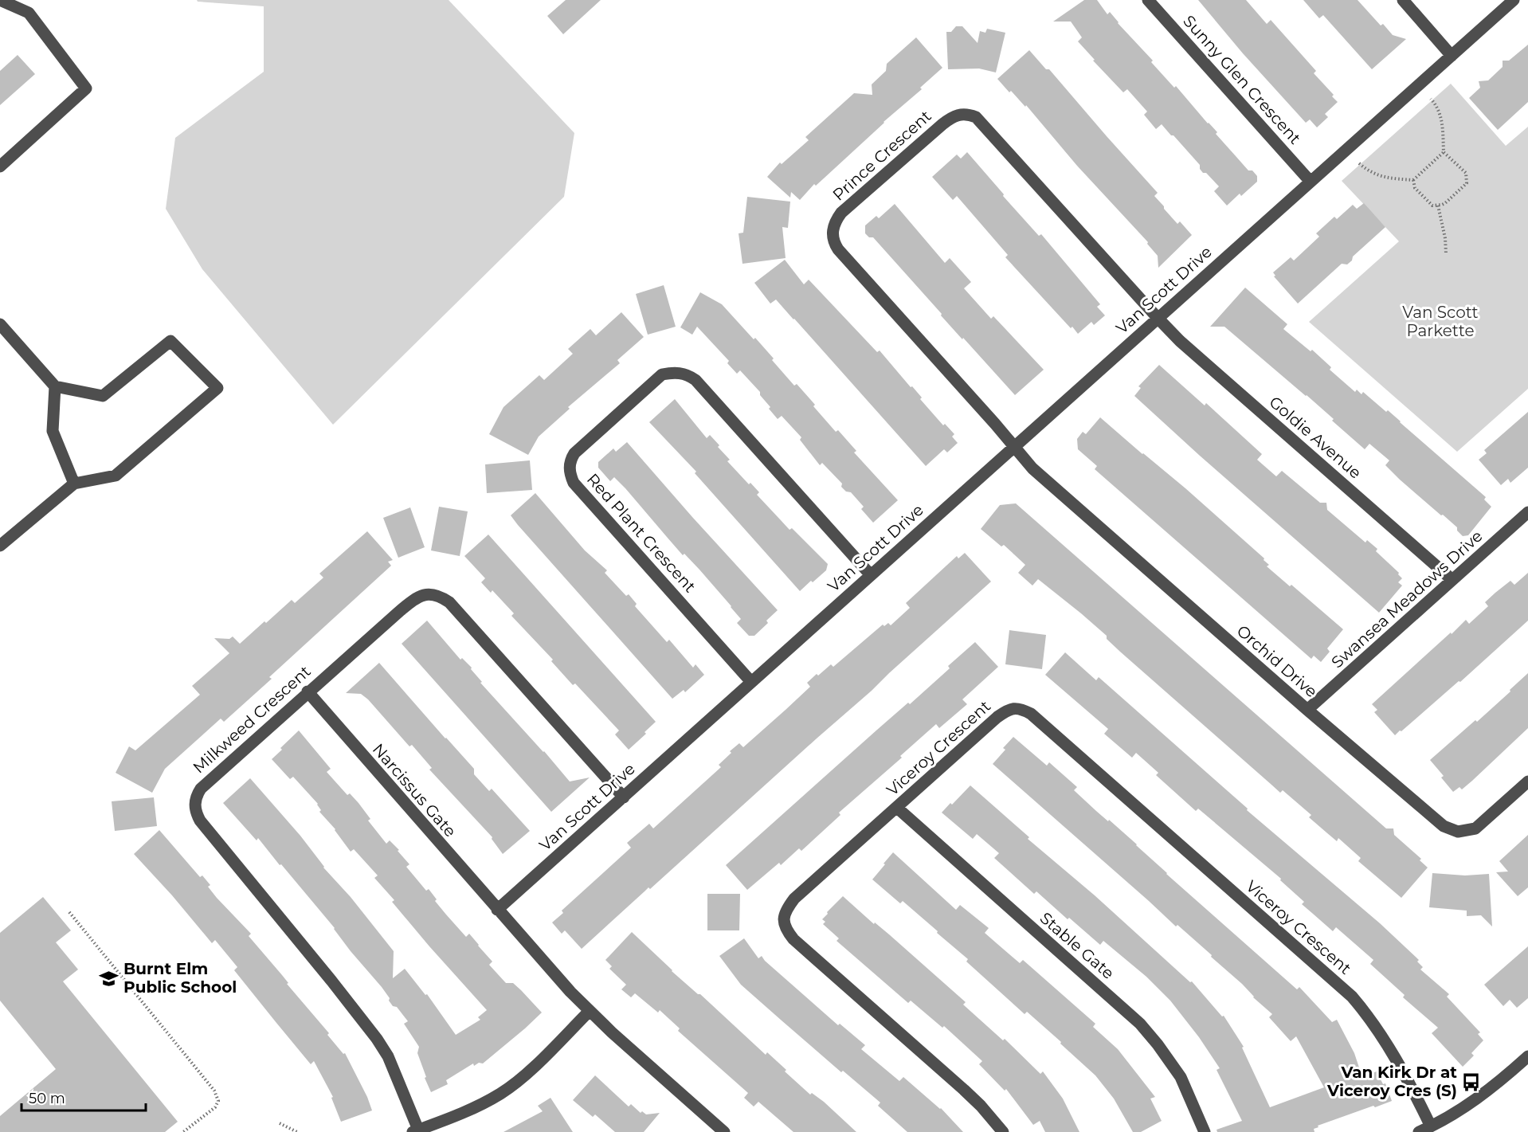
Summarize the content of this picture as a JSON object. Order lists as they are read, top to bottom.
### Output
{
  "streets": {
    "street": [
      "Sunny Glen Crescent",
      "Prince Crescent",
      "Van Scott Drive",
      "Goldie Avenue",
      "Red Plant Crescent",
      "Swansea Meadows Drive",
      "Orchid Drive",
      "Milkweed Crescent",
      "Viceroy Crescent",
      "Narcissus Gate",
      "Stable Gate"
    ]
  },
  "crossings": [
    ["Sunny Glen Crescent", "Van Scott Drive"],
    ["Prince Crescent", "Van Scott Drive"],
    ["Prince Crescent", "Goldie Avenue"],
    ["Prince Crescent", "Orchid Drive"],
    ["Van Scott Drive", "Goldie Avenue"],
    ["Van Scott Drive", "Red Plant Crescent"],
    ["Van Scott Drive", "Orchid Drive"],
    ["Van Scott Drive", "Milkweed Crescent"],
    ["Van Scott Drive", "Narcissus Gate"],
    ["Goldie Avenue", "Swansea Meadows Drive"],
    ["Swansea Meadows Drive", "Orchid Drive"],
    ["Milkweed Crescent", "Narcissus Gate"],
    ["Viceroy Crescent", "Stable Gate"]
  ],
  "parks": ["Van Scott Parkette"],
  "places": {
    "school or university": ["Burnt Elm Public School"],
    "bus stop": ["Van Kirk Dr at Viceroy Cres (S)"]
  },
  "scale_bar": "50 m"
}
